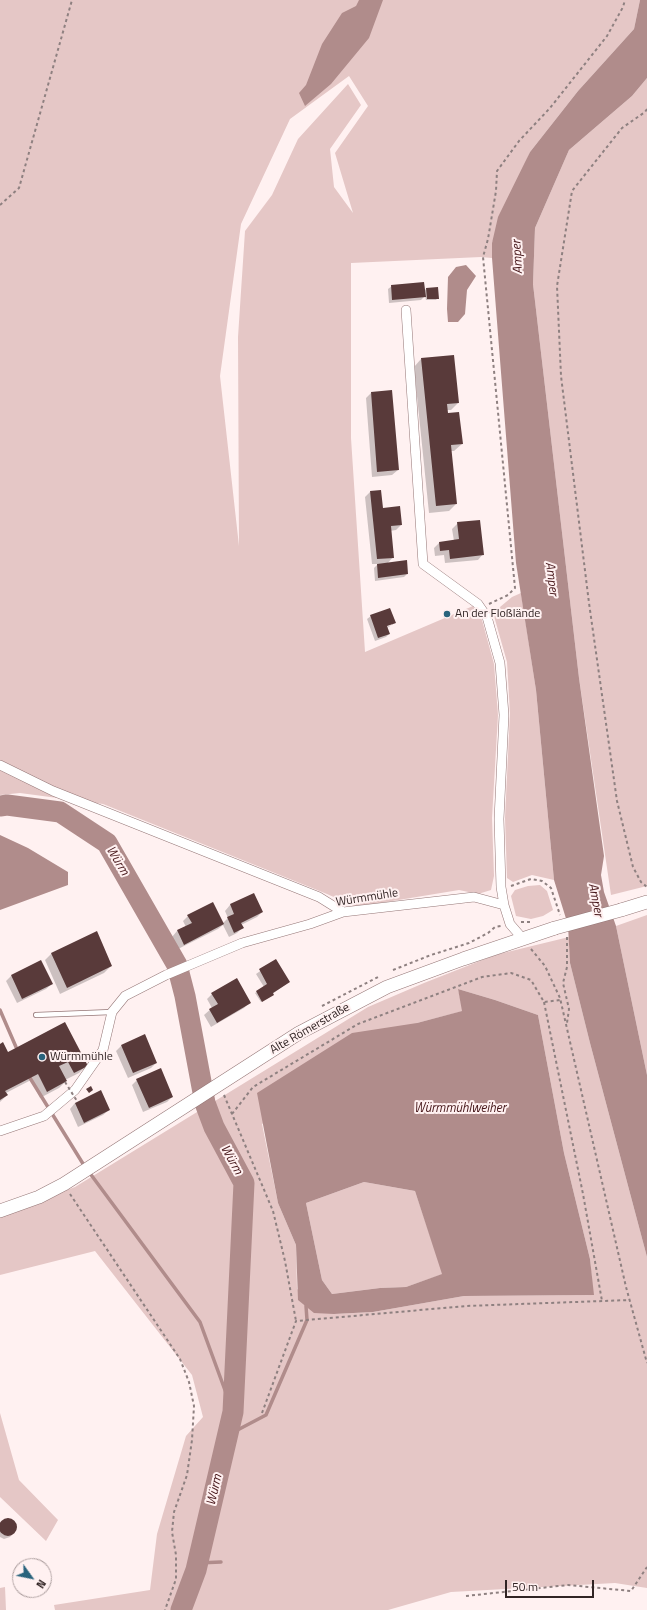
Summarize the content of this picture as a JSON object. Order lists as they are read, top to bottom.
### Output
{
  "streets": {
    "main road": ["Alte Römerstraße"],
    "street": ["Würmmühle"]
  },
  "water": ["Amper", "Würm", "Würmmühlweiher"],
  "places": ["An der Floßlände", "Würmmühle"],
  "scale_bar": "50 m",
  "north": "bottom right"
}
